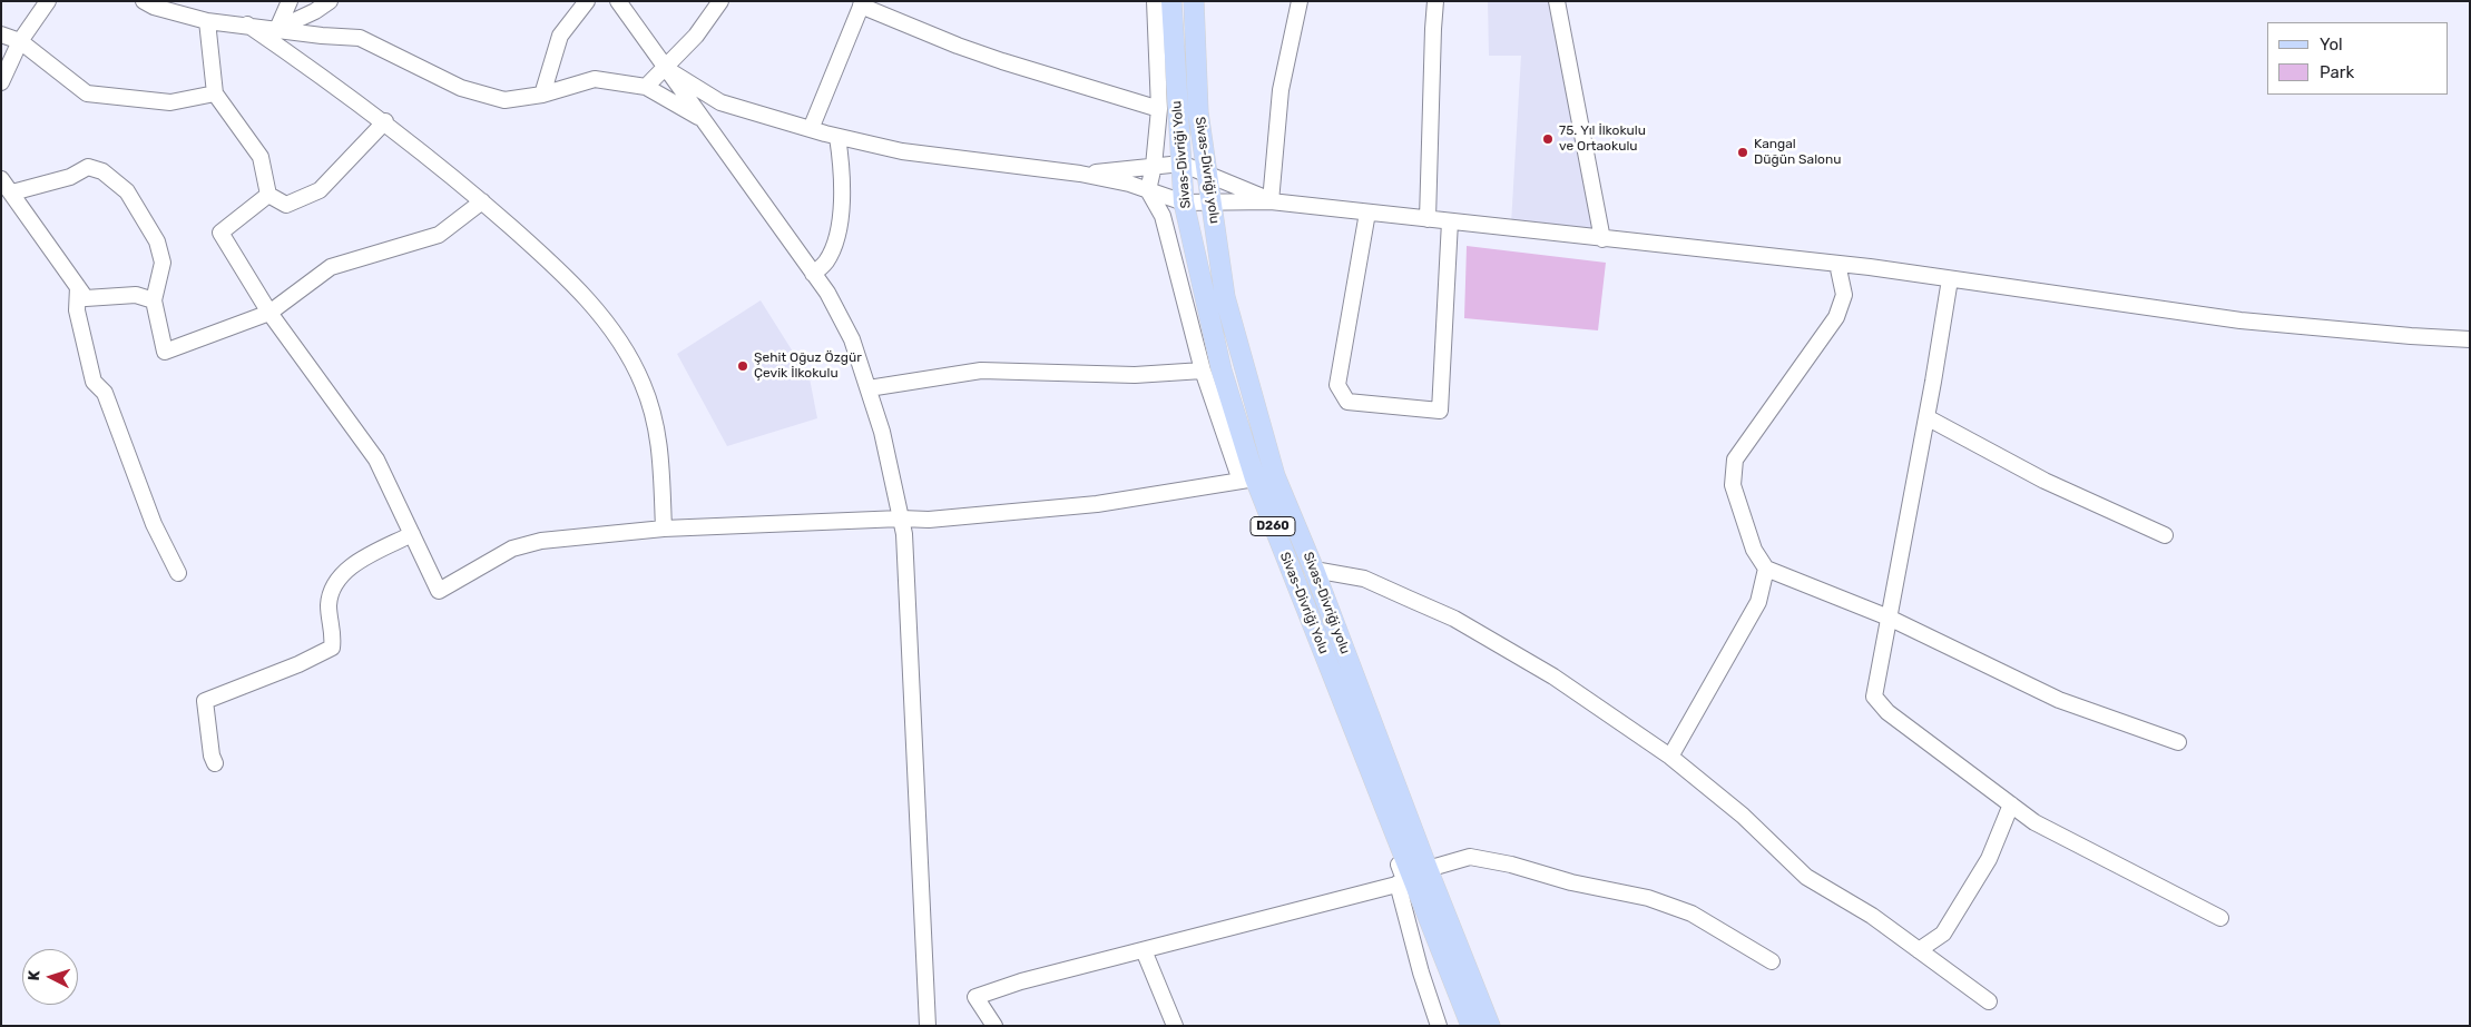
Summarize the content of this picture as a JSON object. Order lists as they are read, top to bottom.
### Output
{
  "streets": {
    "main road": ["Sivas-Divriği Yolu", "Sivas-Divriği yolu", "D260"]
  },
  "places": ["75. Yıl İlkokulu ve Ortaokulu", "Kangal Düğün Salonu", "Şehit Oğuz Özgür Çevik İlkokulu"],
  "legend": ["Yol", "Park"],
  "north": "left"
}
